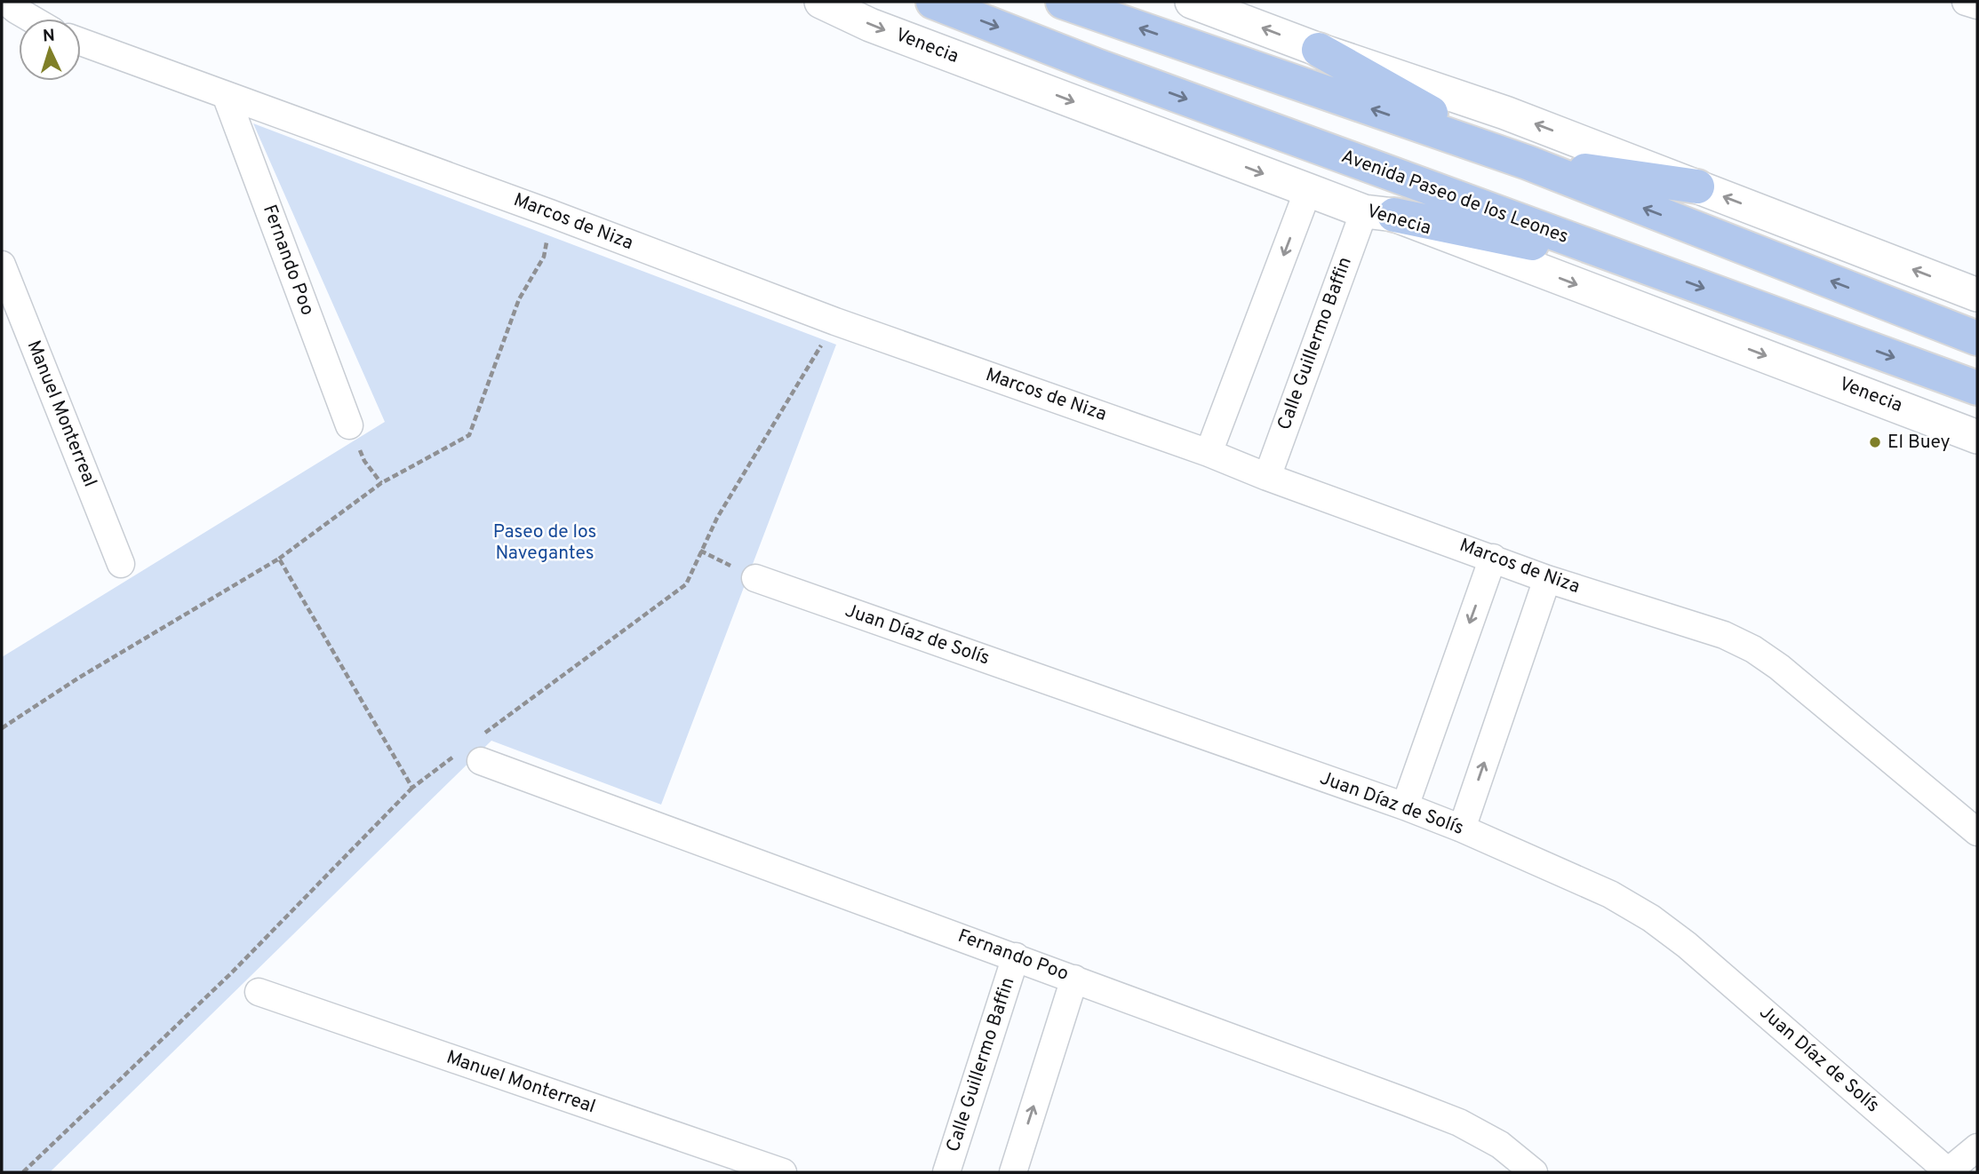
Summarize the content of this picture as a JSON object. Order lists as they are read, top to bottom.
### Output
{
  "streets": {
    "main road": ["Avenida Paseo de los Leones"],
    "street": [
      "Venecia",
      "Marcos de Niza",
      "Fernando Poo",
      "Calle Guillermo Baffin",
      "Manuel Monterreal",
      "Juan Díaz de Solís"
    ]
  },
  "crossings": [
    ["Venecia", "Calle Guillermo Baffin"],
    ["Marcos de Niza", "Fernando Poo"],
    ["Marcos de Niza", "Calle Guillermo Baffin"],
    ["Fernando Poo", "Calle Guillermo Baffin"]
  ],
  "parks": ["Paseo de los Navegantes"],
  "places": ["El Buey"],
  "north": "top"
}
